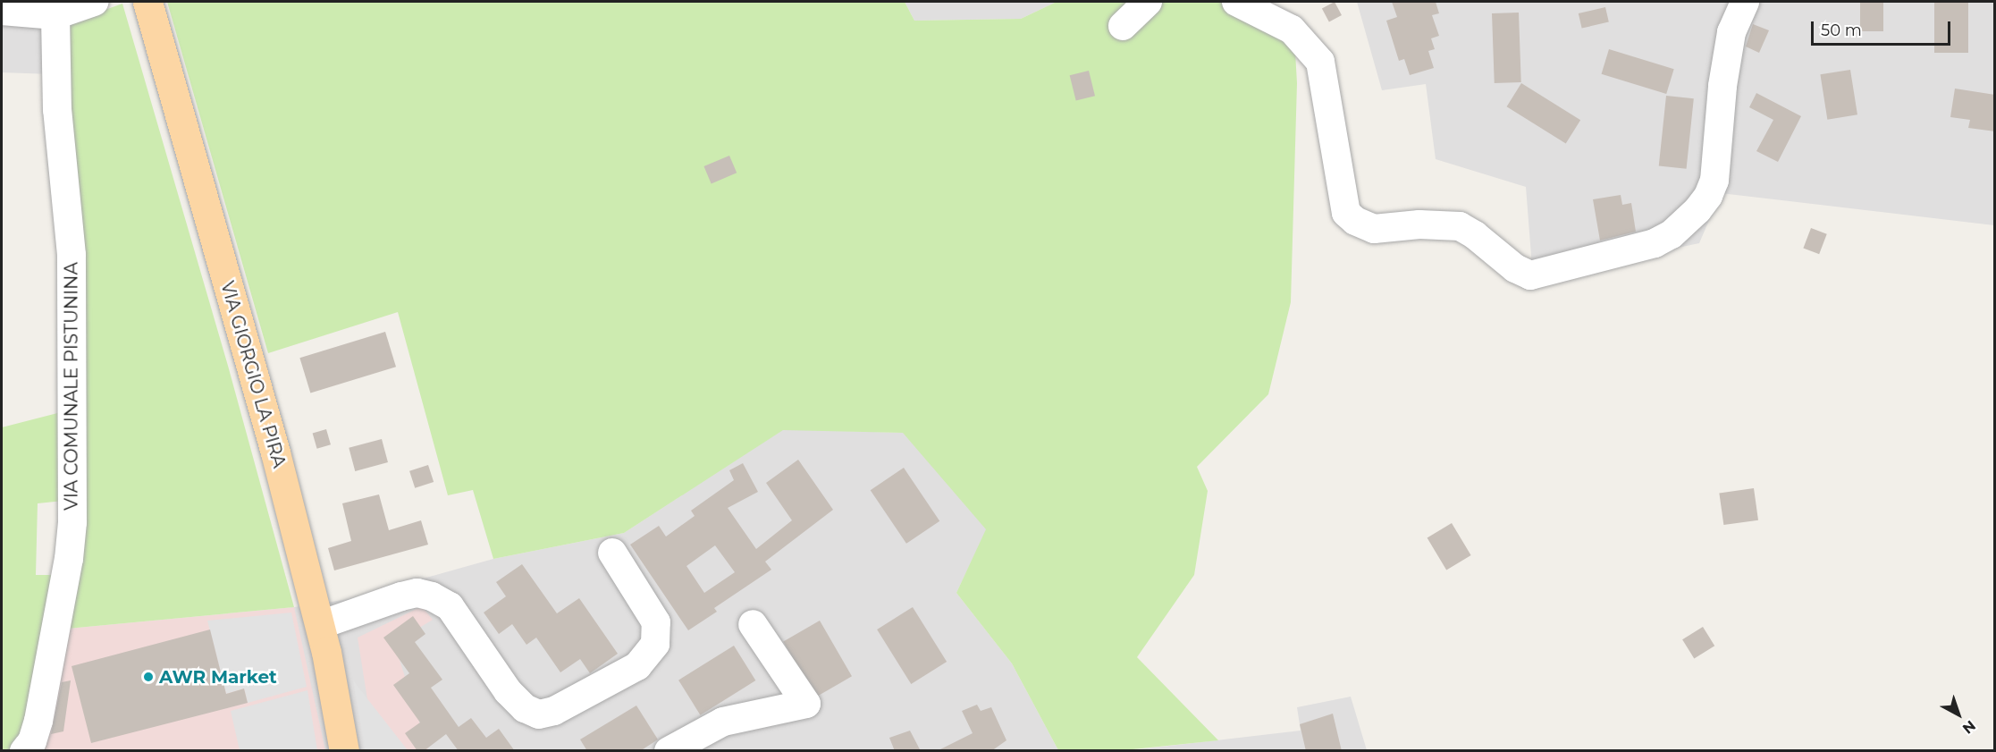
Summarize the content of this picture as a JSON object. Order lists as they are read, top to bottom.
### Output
{
  "streets": {
    "main road": ["VIA GIORGIO LA PIRA"],
    "street": ["VIA COMUNALE PISTUNINA"]
  },
  "places": ["AWR Market"],
  "scale_bar": "50 m",
  "north": "bottom right"
}
